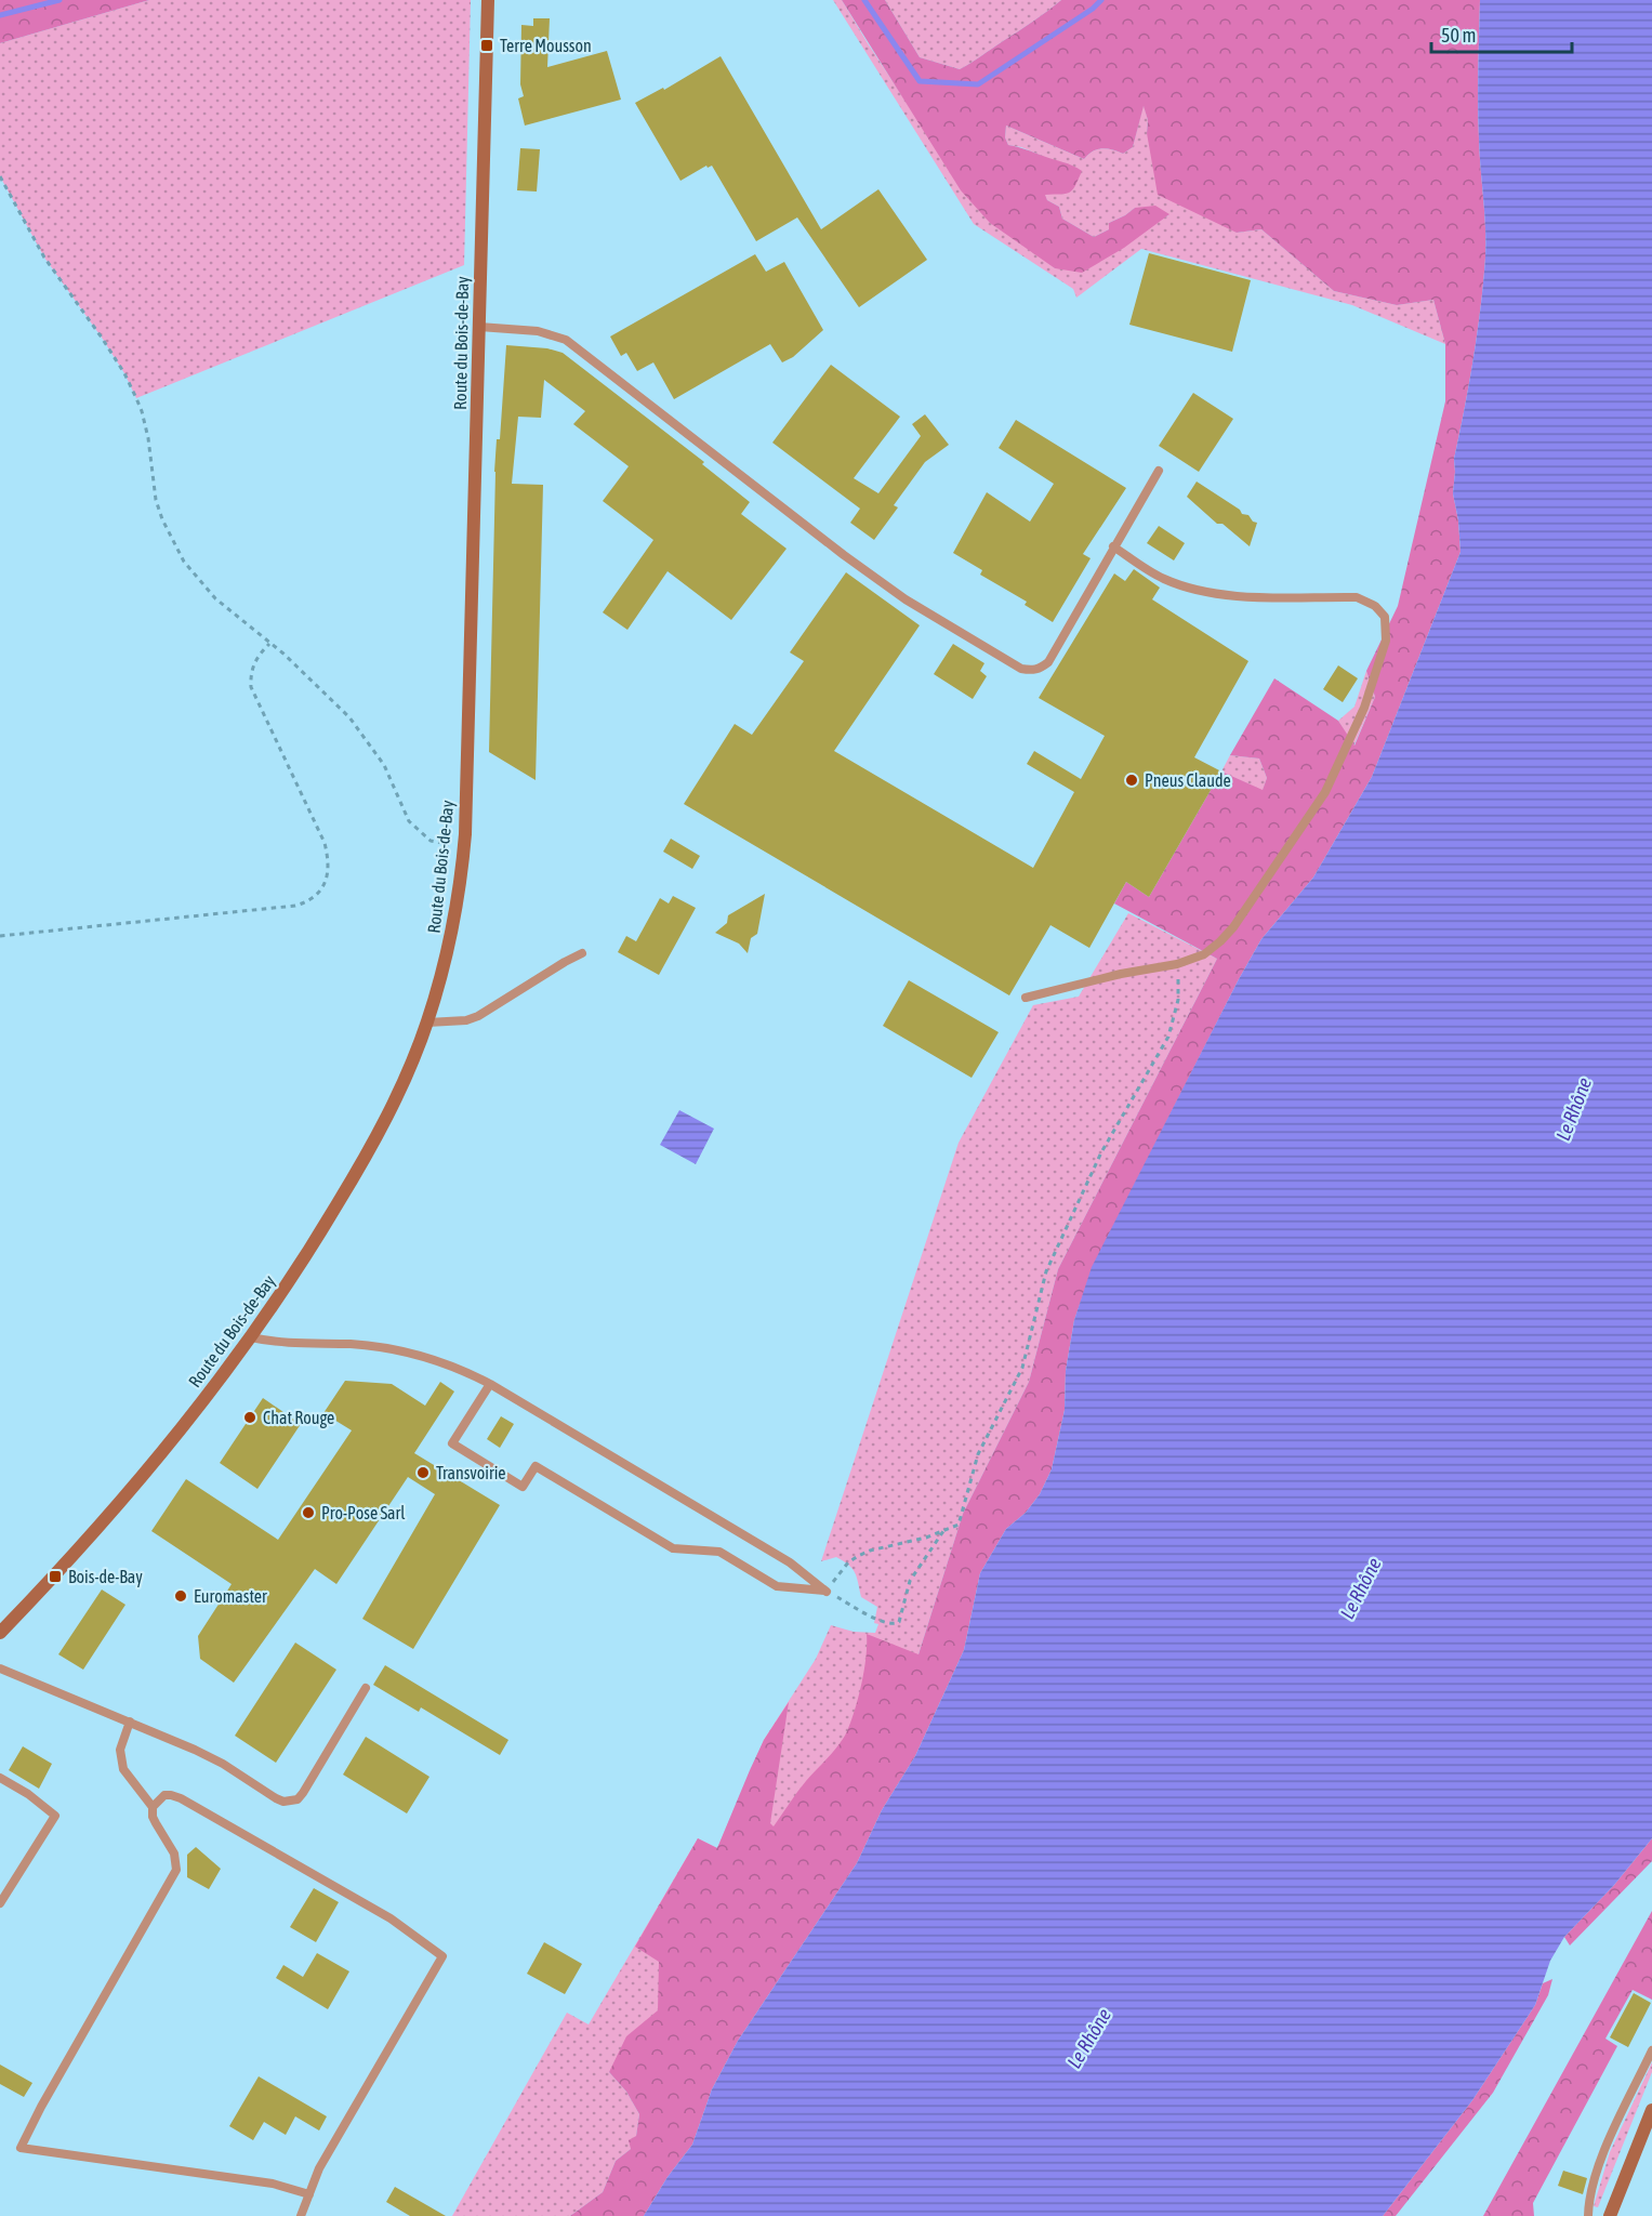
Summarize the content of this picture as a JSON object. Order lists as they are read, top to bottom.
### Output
{
  "streets": {
    "main road": ["Route du Bois-de-Bay"]
  },
  "water": ["Le Rhône"],
  "places": {
    "transit": ["Terre Mousson", "Bois-de-Bay"],
    "other": [
      "Pneus Claude",
      "Chat Rouge",
      "Transvoirie",
      "Pro-Pose Sarl",
      "Euromaster"
    ]
  },
  "scale_bar": "50 m"
}
